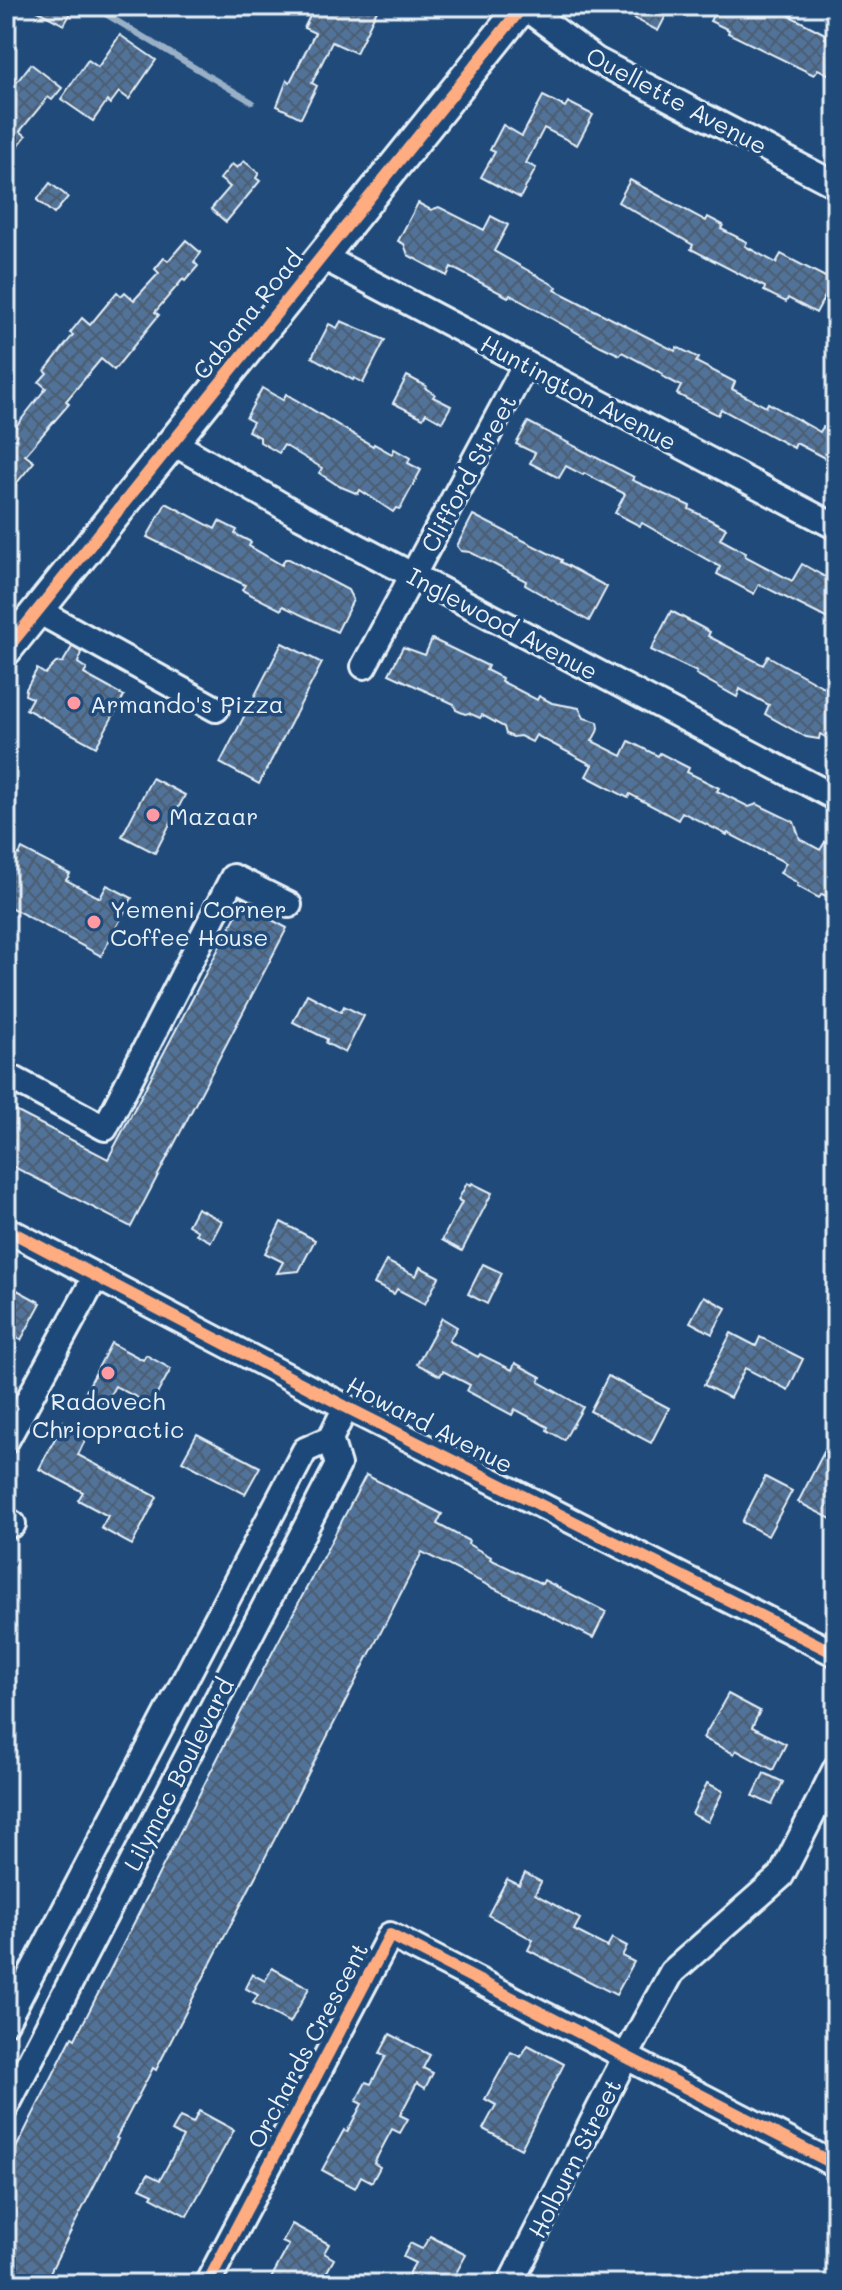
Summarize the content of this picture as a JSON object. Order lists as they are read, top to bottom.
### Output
{
  "streets": {
    "main road": ["Cabana Road"],
    "street": [
      "Ouellette Avenue",
      "Huntington Avenue",
      "Clifford Street",
      "Inglewood Avenue",
      "Howard Avenue",
      "Lilymac Boulevard",
      "Orchards Crescent",
      "Holburn Street"
    ]
  },
  "crossings": [
    ["Ouellette Avenue", "Cabana Road"],
    ["Cabana Road", "Huntington Avenue"],
    ["Cabana Road", "Inglewood Avenue"],
    ["Huntington Avenue", "Clifford Street"],
    ["Clifford Street", "Inglewood Avenue"],
    ["Howard Avenue", "Lilymac Boulevard"],
    ["Orchards Crescent", "Holburn Street"]
  ],
  "places": [
    "Armando's Pizza",
    "Mazaar",
    "Yemeni Corner Coffee House",
    "Radovech Chriopractic"
  ]
}
